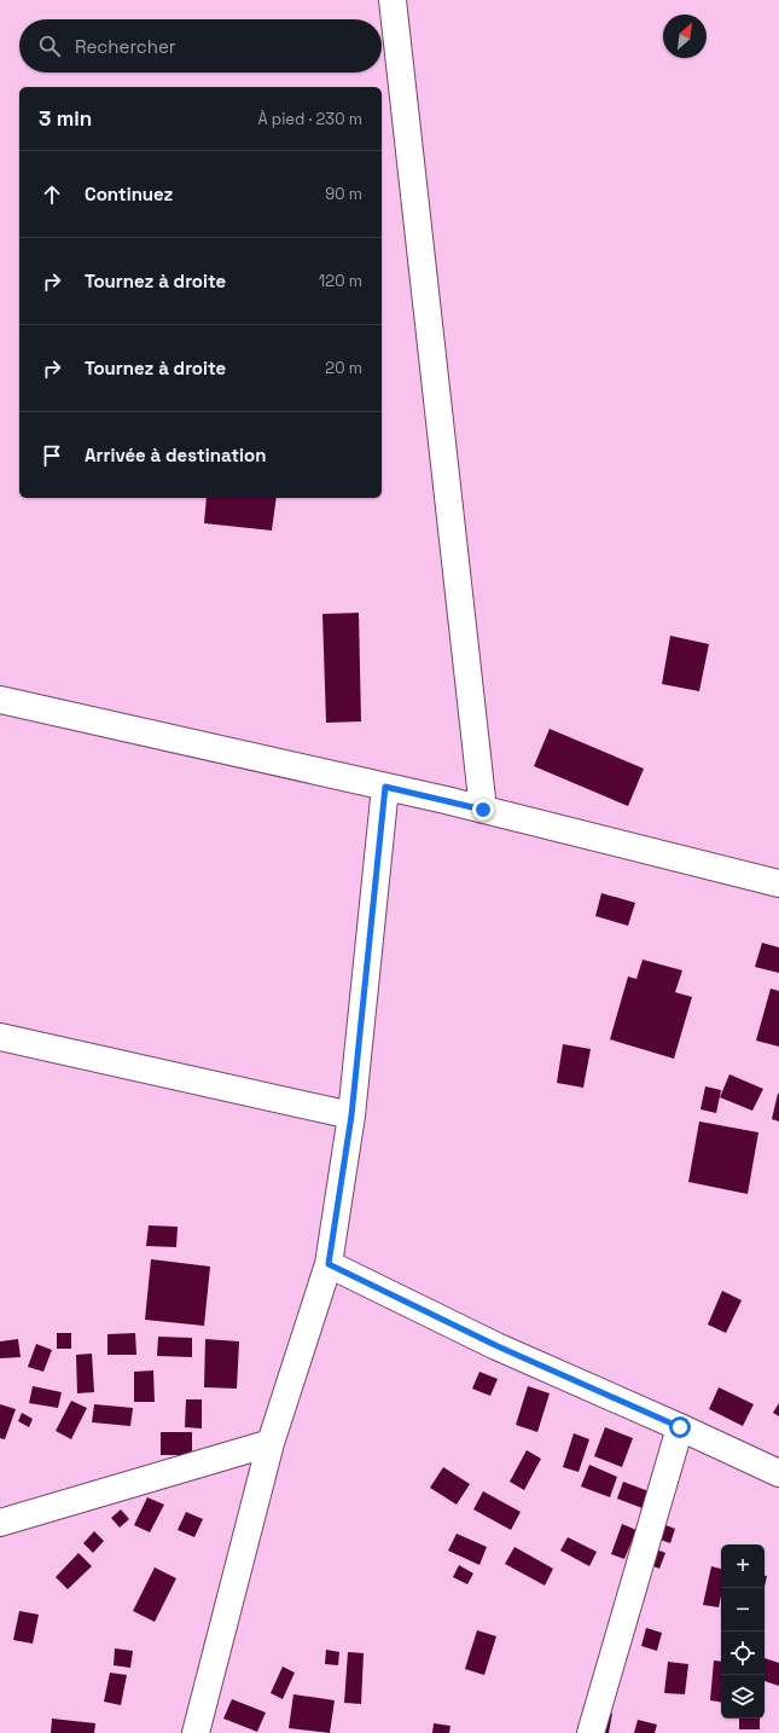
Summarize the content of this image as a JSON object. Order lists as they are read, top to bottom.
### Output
{
  "north": "top right",
  "page": {
    "search": "Rechercher",
    "heading": ["3 min", "À pied · 230 m"],
    "list": [
      ["Continuez", "90 m"],
      ["Tournez à droite", "120 m"],
      ["Tournez à droite", "20 m"],
      "Arrivée à destination"
    ],
    "map_buttons": ["+", "−"]
  }
}
